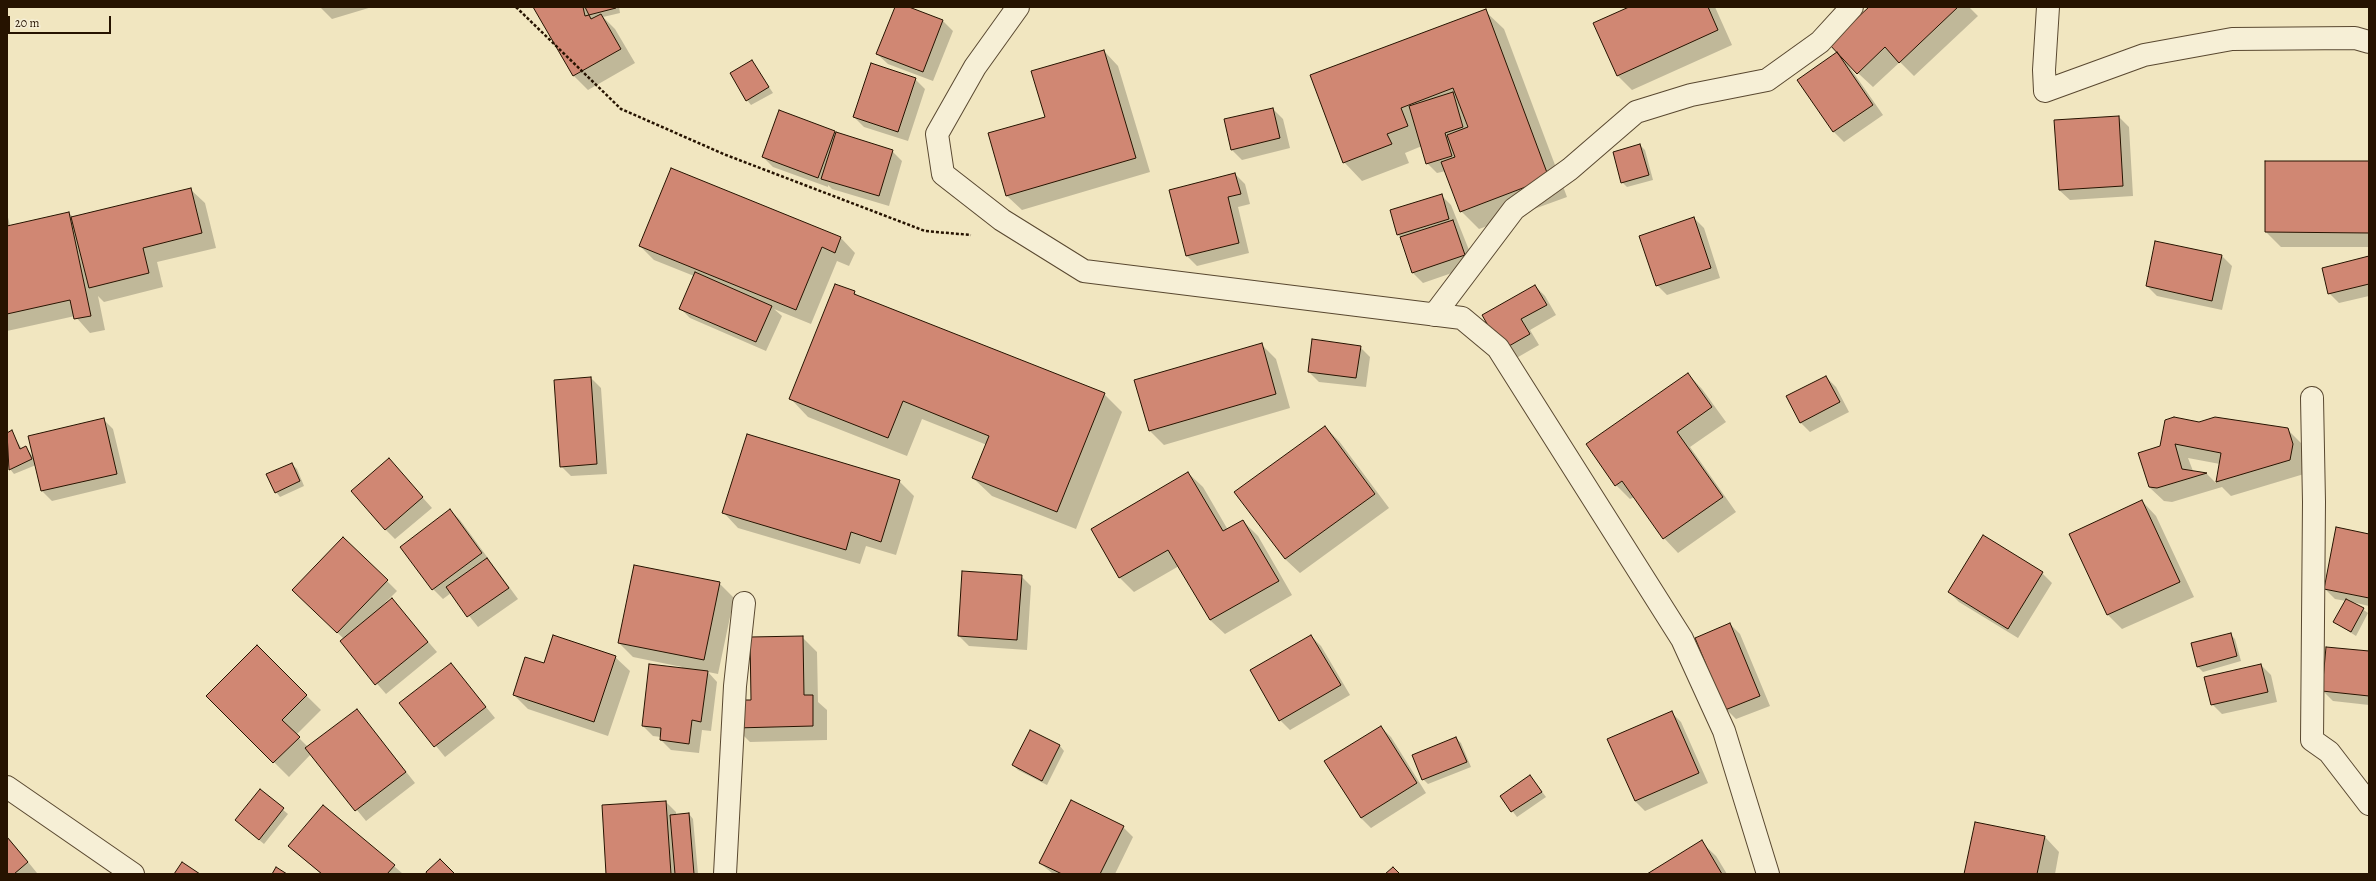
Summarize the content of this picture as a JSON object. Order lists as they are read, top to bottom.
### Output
{
  "scale_bar": "20 m"
}
